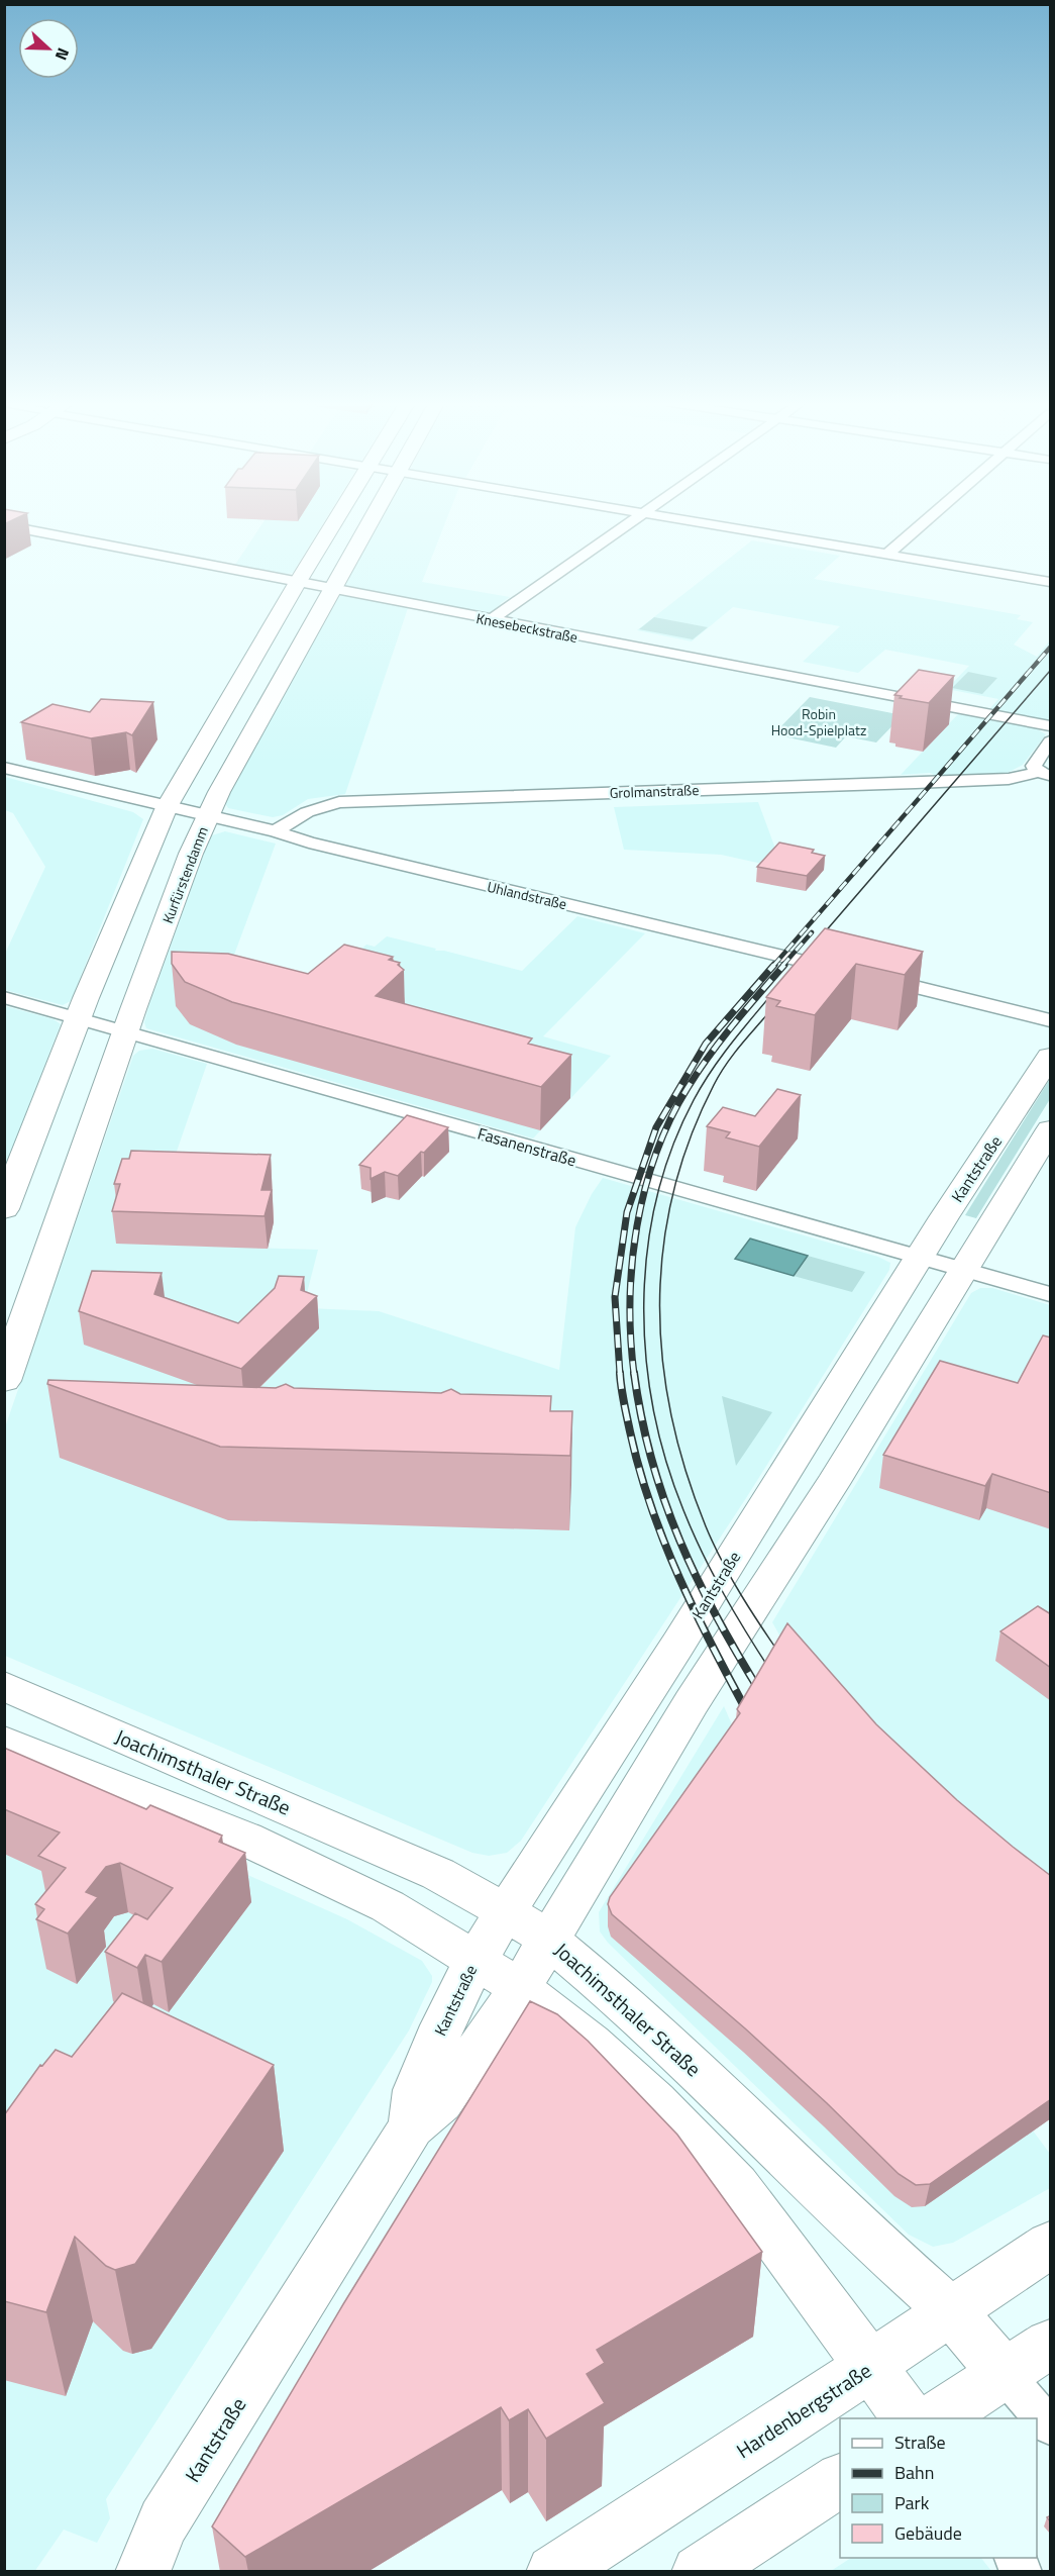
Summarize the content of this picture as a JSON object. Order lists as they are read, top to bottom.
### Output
{
  "streets": {
    "main road": [
      "Kurfürstendamm",
      "Kantstraße",
      "Joachimsthaler Straße",
      "Hardenbergstraße"
    ],
    "street": [
      "Knesebeckstraße",
      "Grolmanstraße",
      "Uhlandstraße",
      "Fasanenstraße"
    ]
  },
  "crossings": [
    ["Knesebeckstraße", "Kurfürstendamm"],
    ["Grolmanstraße", "Uhlandstraße"],
    ["Kurfürstendamm", "Uhlandstraße"],
    ["Kurfürstendamm", "Fasanenstraße"],
    ["Fasanenstraße", "Kantstraße"],
    ["Kantstraße", "Joachimsthaler Straße"],
    ["Joachimsthaler Straße", "Hardenbergstraße"]
  ],
  "parks": ["Robin Hood-Spielplatz"],
  "legend": [
    "Straße",
    "Bahn",
    "Park",
    "Gebäude"
  ],
  "north": "right"
}
